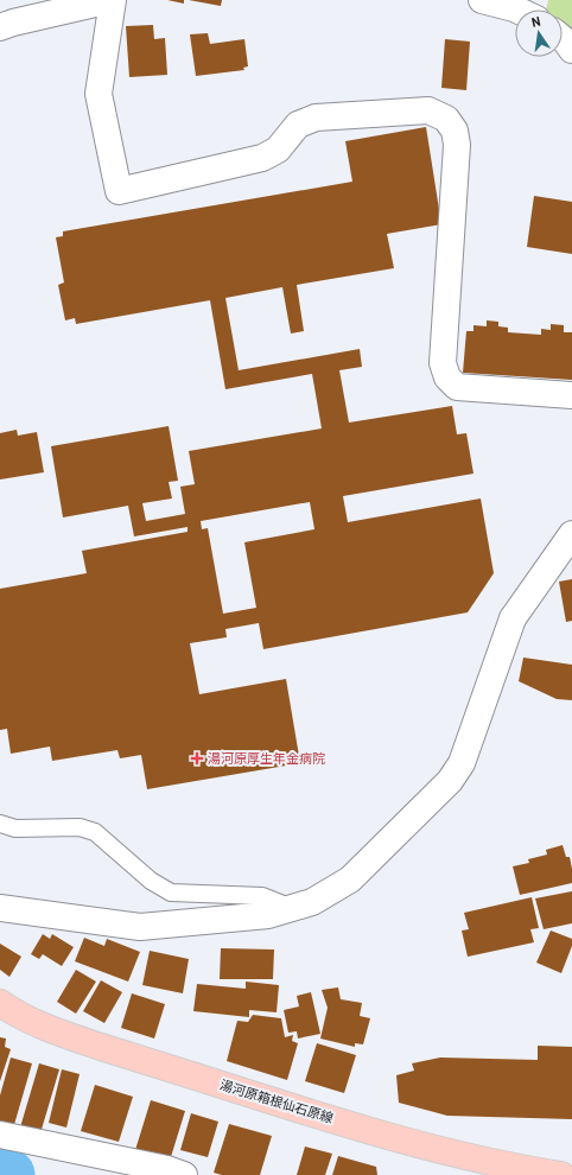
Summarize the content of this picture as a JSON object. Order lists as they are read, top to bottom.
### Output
{
  "streets": {
    "main road": ["湯河原箱根仙石原線"]
  },
  "places": {
    "health": ["湯河原厚生年金病院"]
  },
  "north": "top"
}
